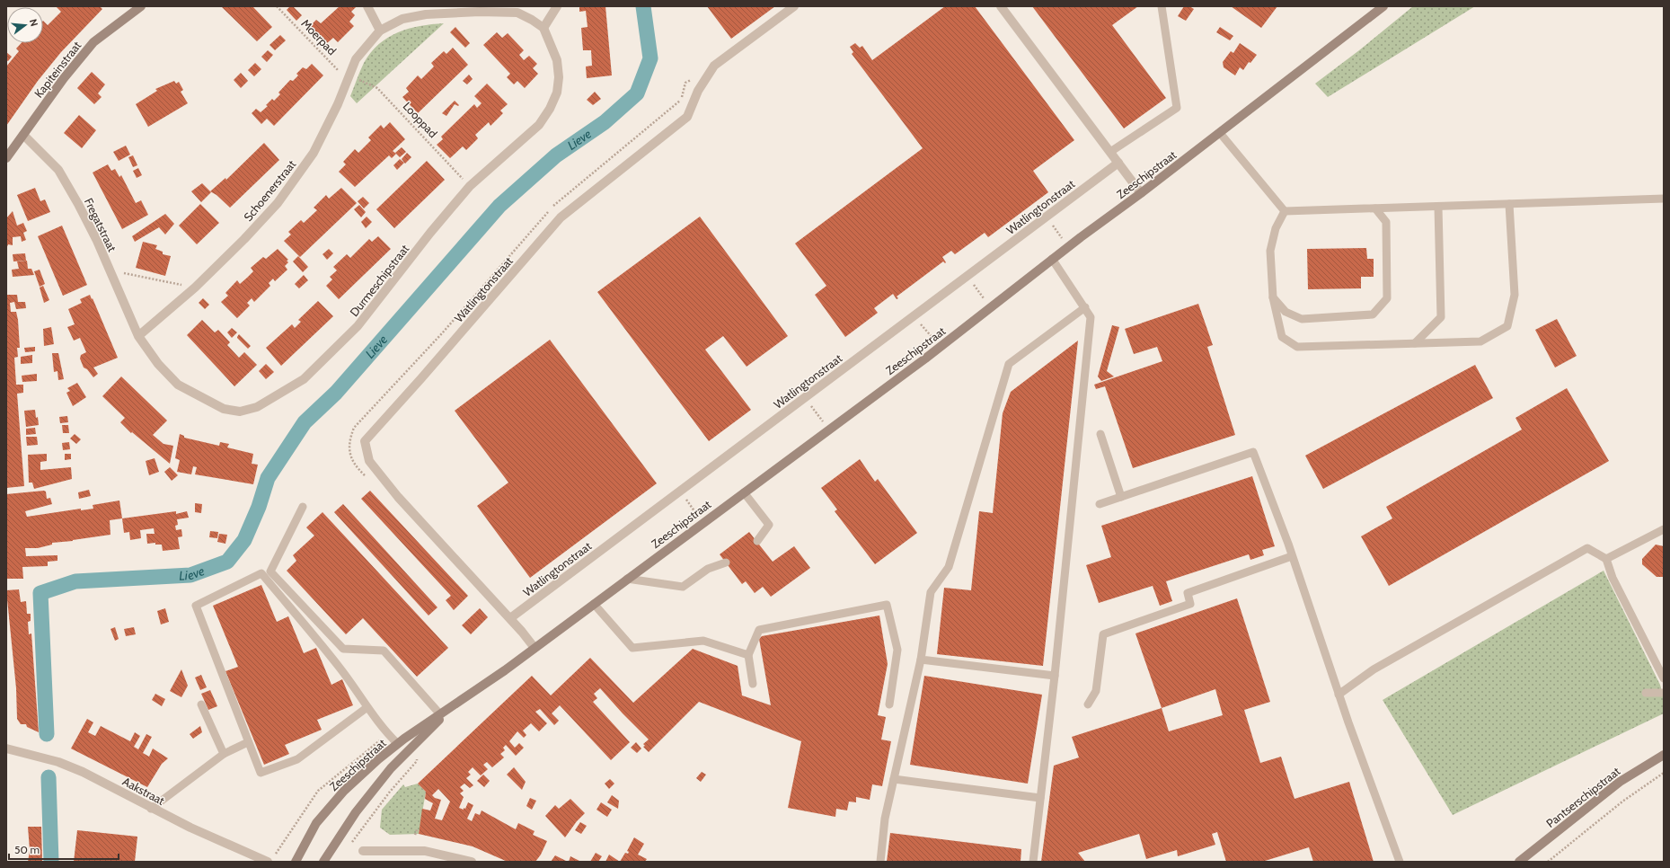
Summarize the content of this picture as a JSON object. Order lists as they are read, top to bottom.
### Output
{
  "streets": {
    "main road": ["Kapiteinstraat", "Zeeschipstraat", "Pantserschipstraat"],
    "street": [
      "Schoenerstraat",
      "Watlingtonstraat",
      "Fregatstraat",
      "Durmeschipstraat",
      "Aakstraat"
    ],
    "path": ["Moerpad", "Looppad"]
  },
  "crossings": [
    ["Moerpad", "Looppad"],
    ["Moerpad", "Schoenerstraat"],
    ["Kapiteinstraat", "Fregatstraat"],
    ["Looppad", "Schoenerstraat"],
    ["Looppad", "Durmeschipstraat"],
    ["Zeeschipstraat", "Watlingtonstraat"],
    ["Schoenerstraat", "Fregatstraat"],
    ["Schoenerstraat", "Durmeschipstraat"],
    ["Fregatstraat", "Durmeschipstraat"]
  ],
  "water": ["Lieve"],
  "scale_bar": "50 m",
  "north": "right"
}
